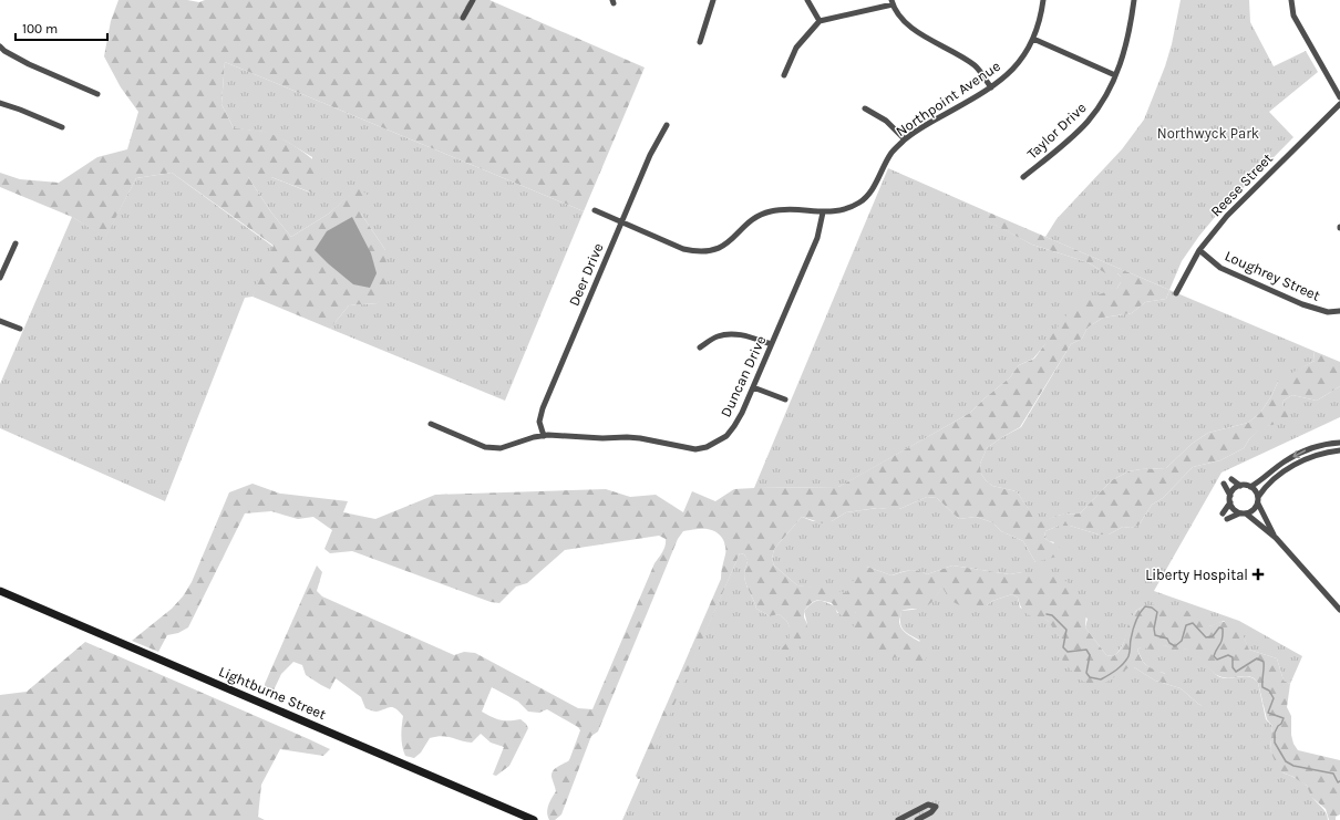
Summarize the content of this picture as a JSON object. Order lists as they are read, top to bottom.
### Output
{
  "streets": {
    "main road": ["Lightburne Street"],
    "street": [
      "Northpoint Avenue",
      "Taylor Drive",
      "Reese Street",
      "Deer Drive",
      "Loughrey Street",
      "Duncan Drive"
    ]
  },
  "crossings": [
    ["Northpoint Avenue", "Deer Drive"],
    ["Northpoint Avenue", "Duncan Drive"],
    ["Reese Street", "Loughrey Street"],
    ["Deer Drive", "Duncan Drive"]
  ],
  "parks": ["Northwyck Park"],
  "places": {
    "health": ["Liberty Hospital"]
  },
  "scale_bar": "100 m"
}
